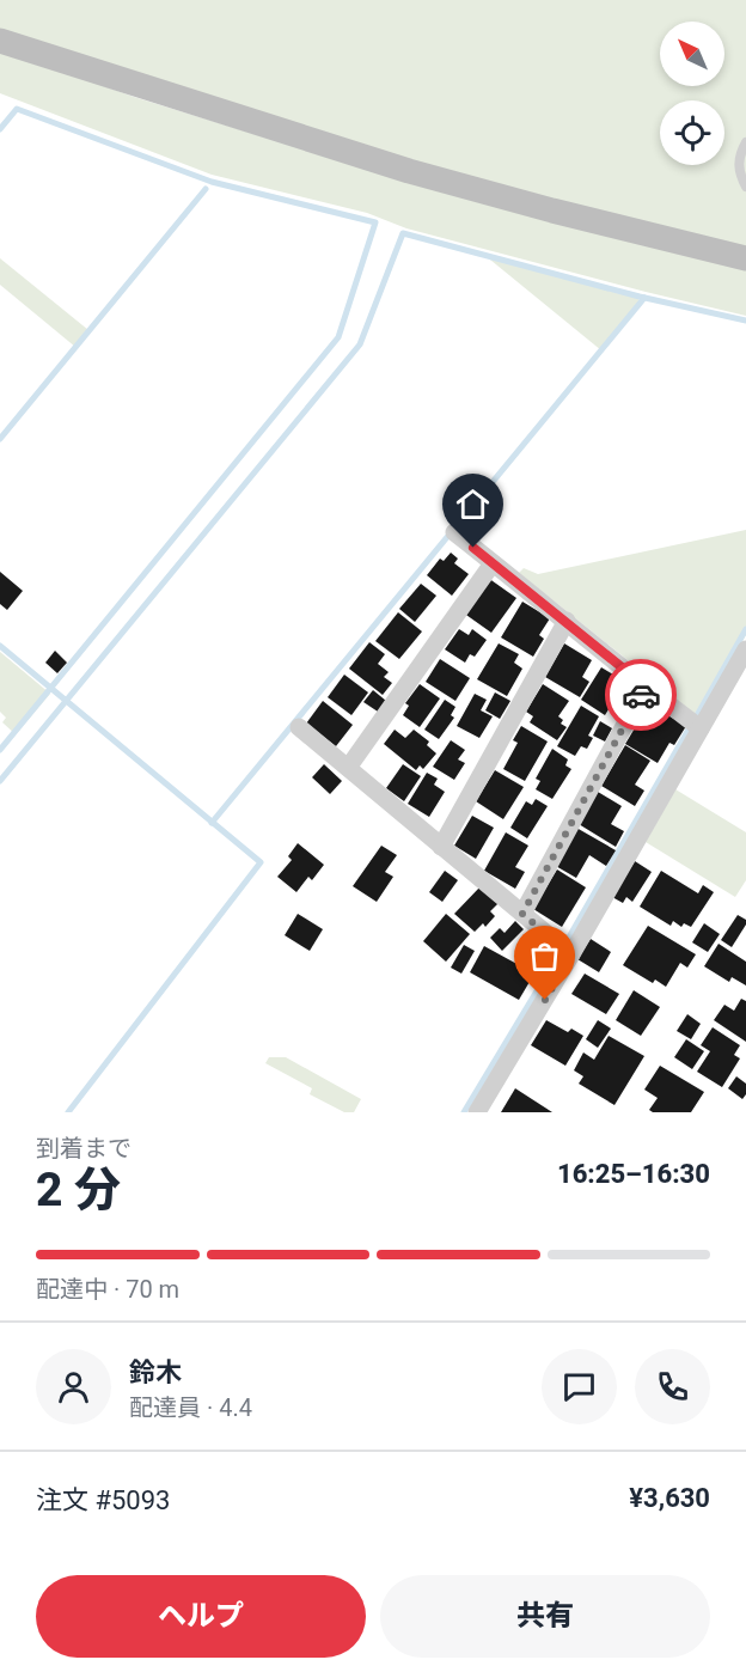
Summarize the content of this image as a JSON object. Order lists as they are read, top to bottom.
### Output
{
  "north": "top left",
  "page": {
    "heading": ["2 分", "到着まで", "16:25–16:30"],
    "panel": [
      "鈴木",
      "配達員 · 4.4",
      "注文 #5093",
      "¥3,630"
    ],
    "bar": "配達中 · 70 m",
    "buttons": ["ヘルプ", "共有"]
  }
}
